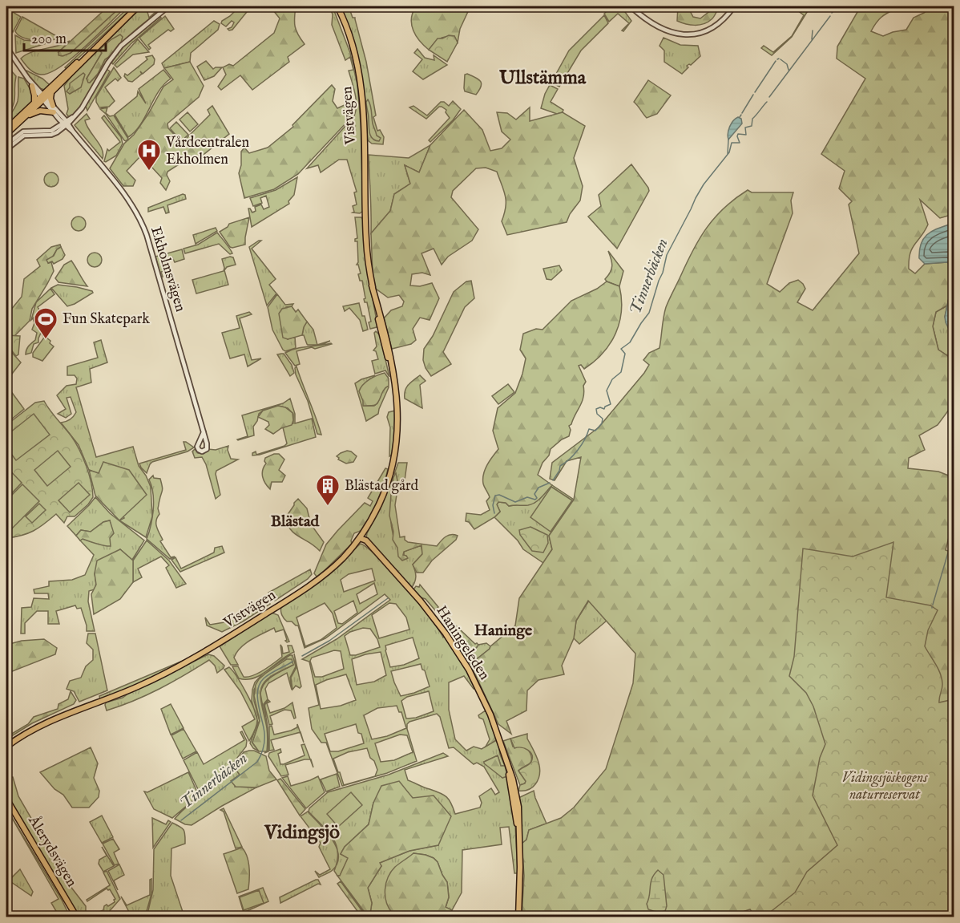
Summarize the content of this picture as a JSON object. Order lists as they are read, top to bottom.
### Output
{
  "streets": {
    "main road": ["Vistvägen", "Haningeleden", "Ålerydsvägen"],
    "street": ["Ekholmsvägen"]
  },
  "crossings": [
    ["Vistvägen", "Haningeleden"]
  ],
  "districts": [
    "Ullstämma",
    "Blästad",
    "Haninge",
    "Vidingsjö"
  ],
  "water": ["Tinnerbäcken"],
  "parks": ["Vidingsjöskogens naturreservat"],
  "places": {
    "hospital": ["Vårdcentralen Ekholmen"],
    "sports": ["Fun Skatepark"],
    "building": ["Blästad gård"]
  },
  "scale_bar": "200 m"
}
